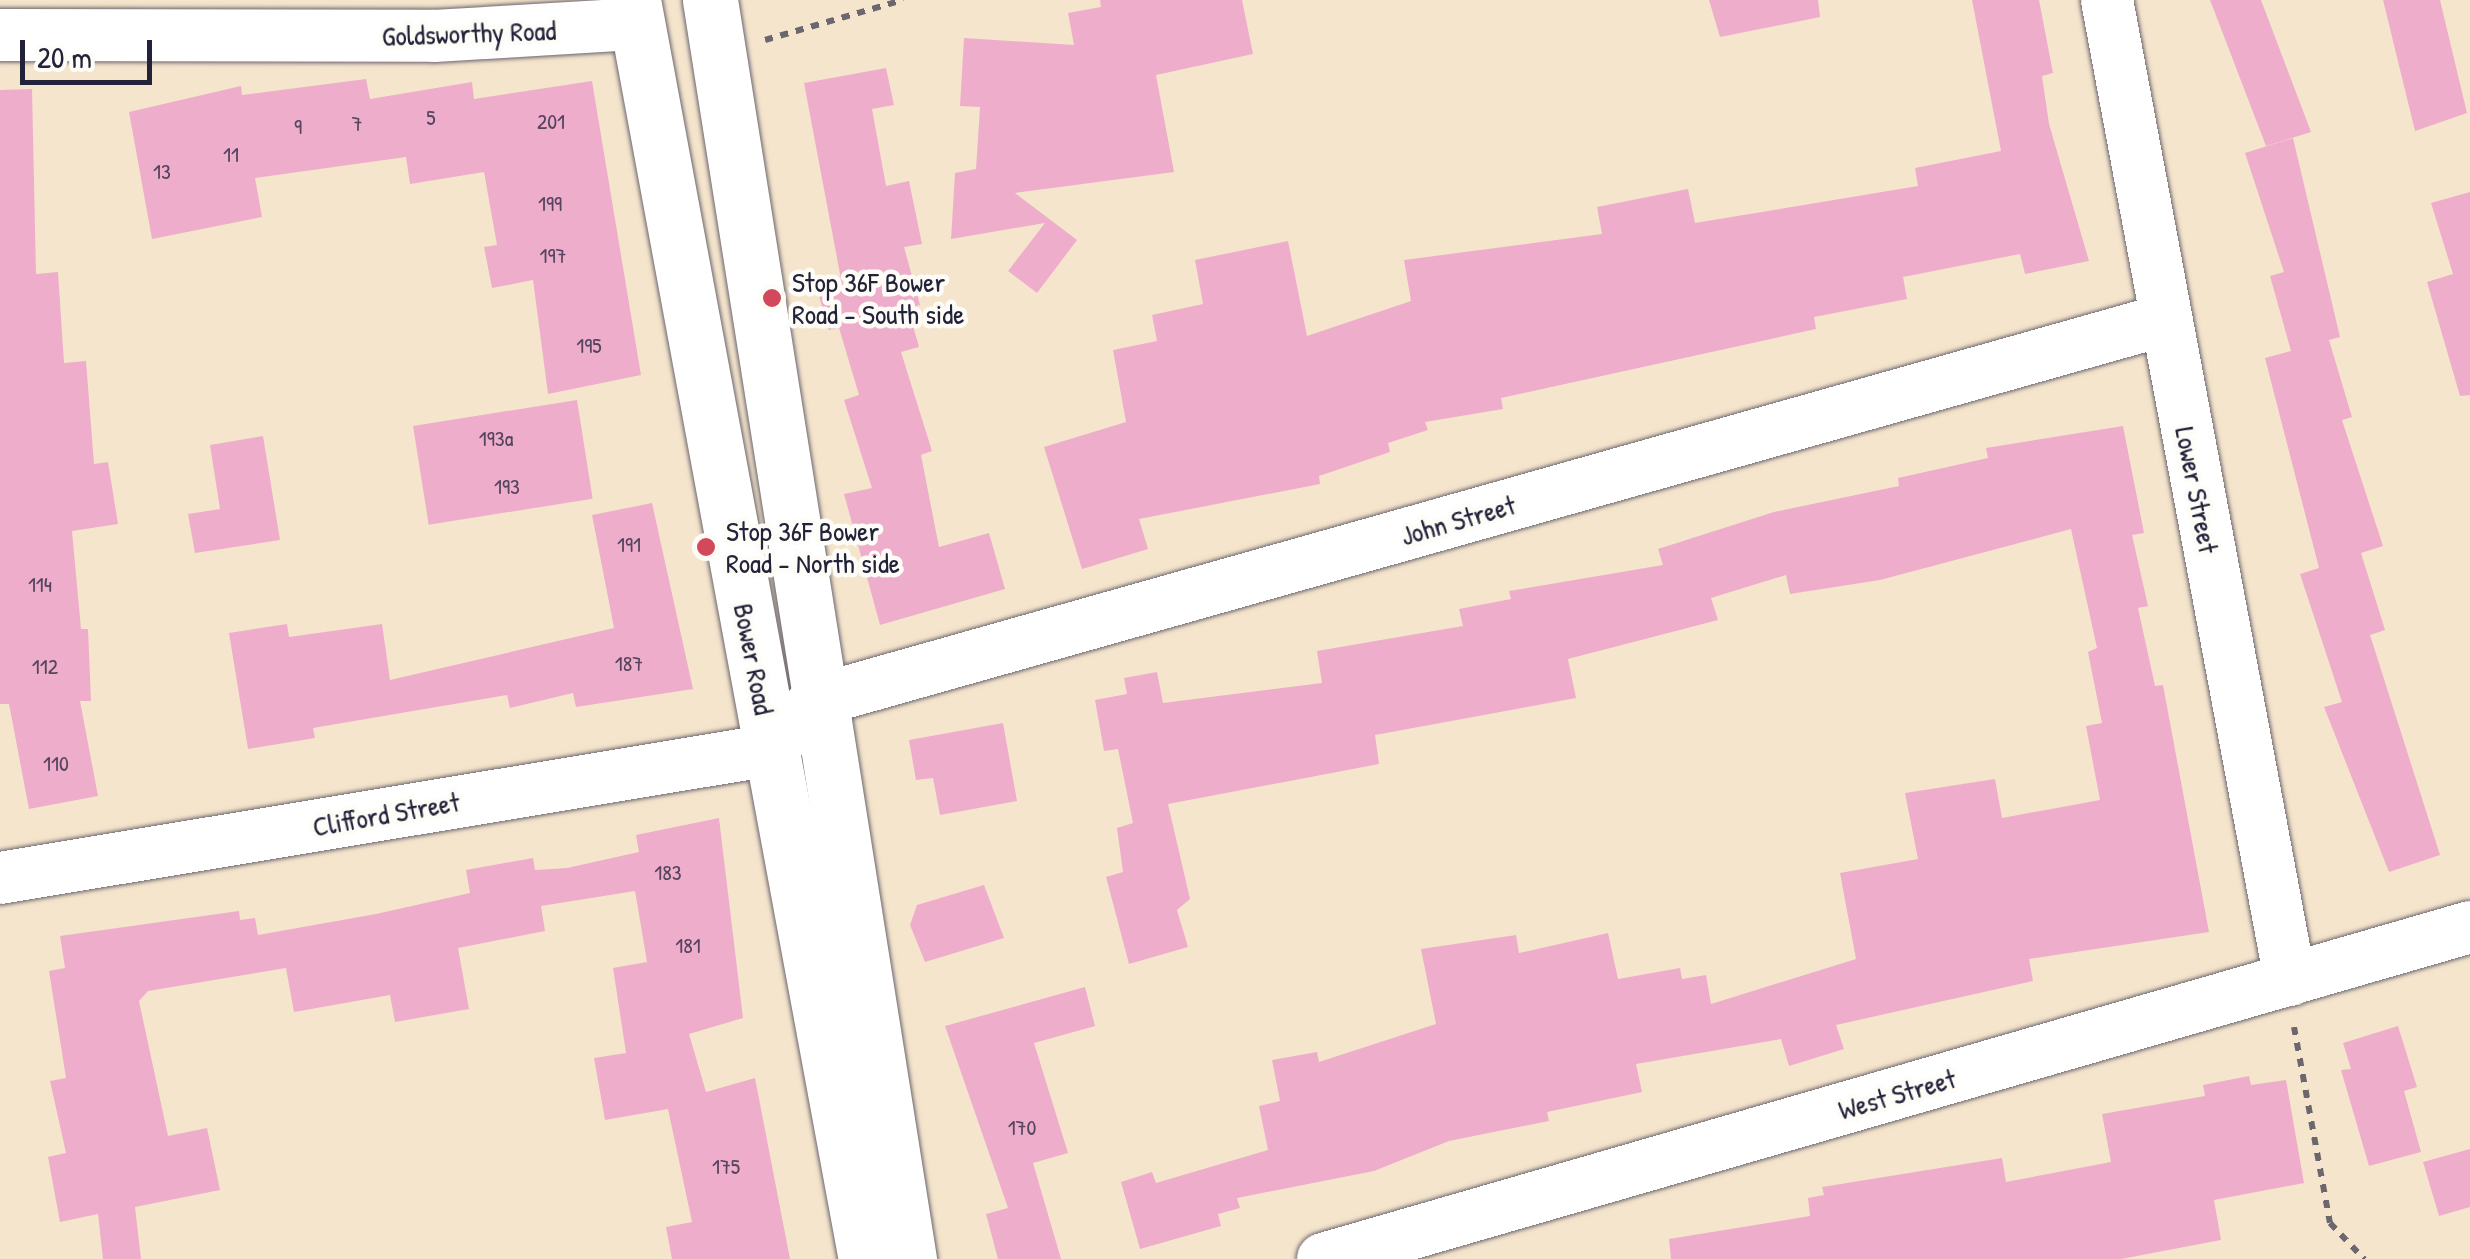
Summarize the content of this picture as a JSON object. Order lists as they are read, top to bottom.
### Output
{
  "streets": {
    "main road": ["Bower Road"],
    "street": [
      "Goldsworthy Road",
      "Lower Street",
      "John Street",
      "Clifford Street",
      "West Street"
    ]
  },
  "crossings": [
    ["Goldsworthy Road", "Bower Road"],
    ["Lower Street", "John Street"],
    ["Lower Street", "West Street"],
    ["John Street", "Bower Road"],
    ["Bower Road", "Clifford Street"]
  ],
  "places": ["Stop 36F Bower Road - South side", "Stop 36F Bower Road - North side"],
  "house_numbers": [
    "5",
    "201",
    "7",
    "9",
    "11",
    "13",
    "199",
    "197",
    "195",
    "193a",
    "193",
    "191",
    "114",
    "187",
    "112",
    "110",
    "183",
    "181",
    "170",
    "175"
  ],
  "scale_bar": "20 m"
}
